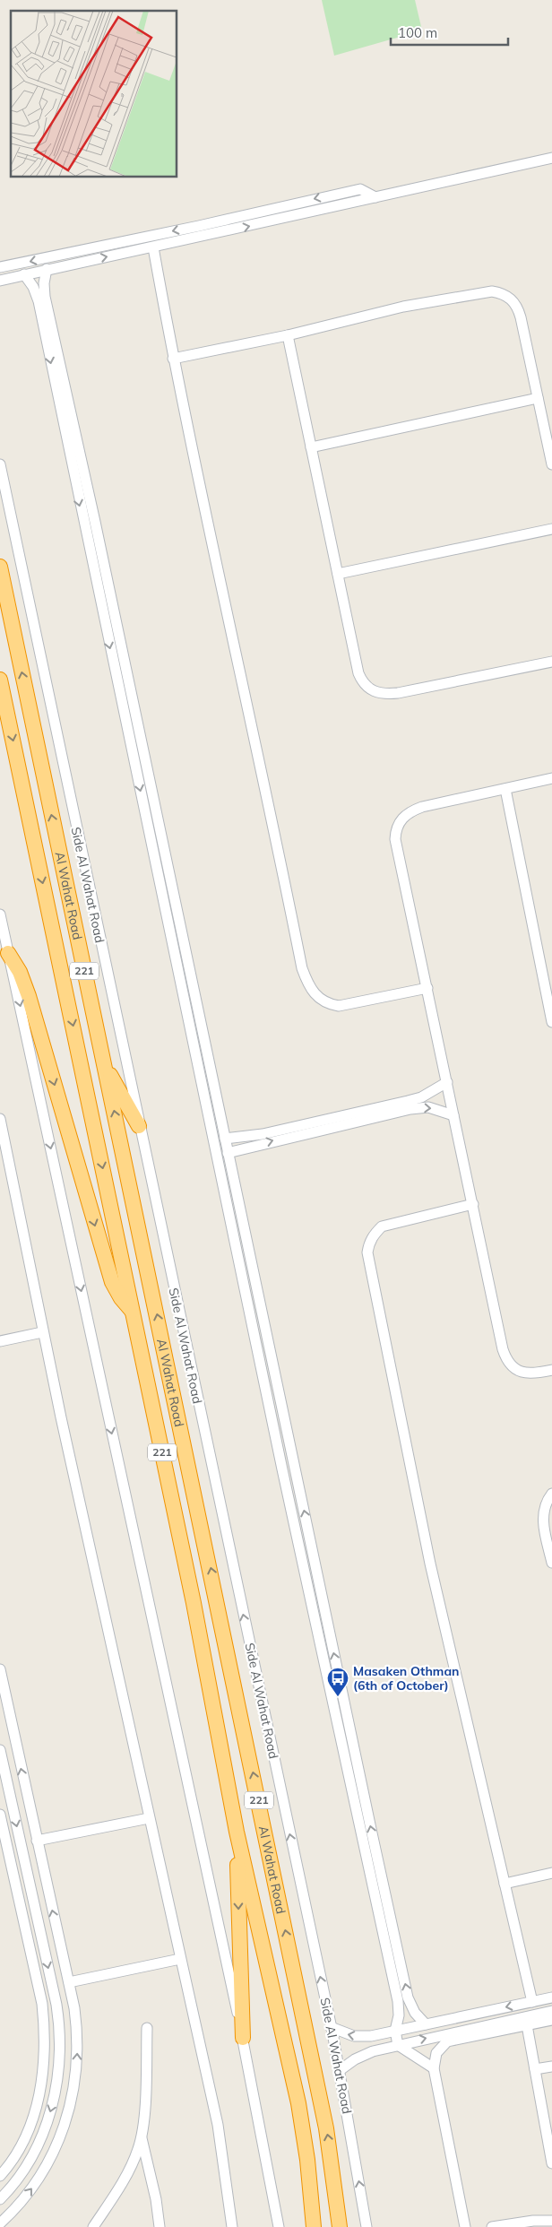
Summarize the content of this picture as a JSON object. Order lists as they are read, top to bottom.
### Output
{
  "streets": {
    "highway": ["Al Wahat Road", "221"],
    "street": ["Side Al Wahat Road"]
  },
  "places": {
    "bus stop": ["Masaken Othman (6th of October)"]
  },
  "scale_bar": "100 m"
}
